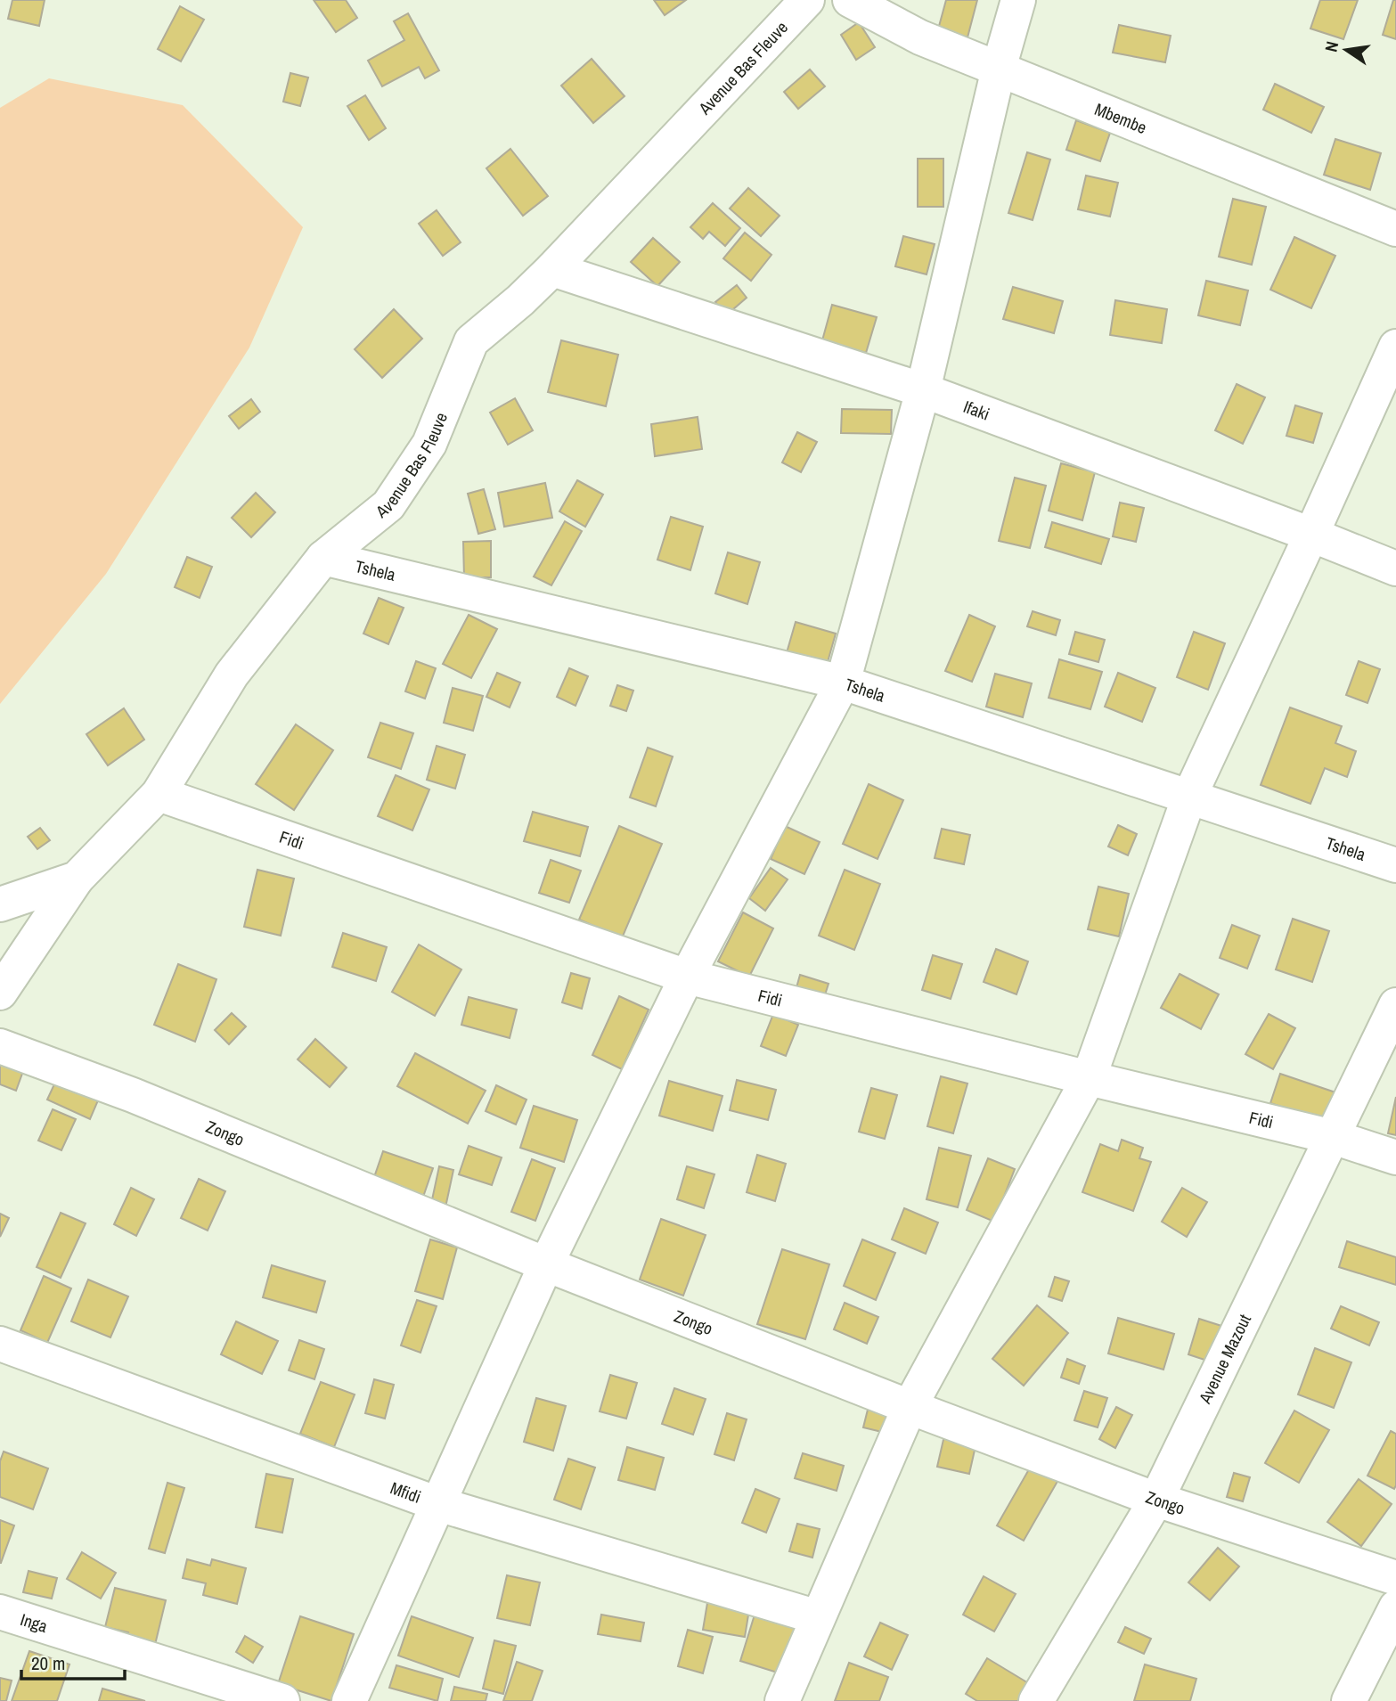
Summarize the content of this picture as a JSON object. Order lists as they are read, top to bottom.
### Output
{
  "streets": {
    "street": [
      "Avenue Bas Fleuve",
      "Mbembe",
      "Ifaki",
      "Tshela",
      "Fidi",
      "Zongo",
      "Avenue Mazout",
      "Mfidi",
      "Inga"
    ]
  },
  "crossings": [
    ["Avenue Bas Fleuve", "Ifaki"],
    ["Avenue Bas Fleuve", "Tshela"],
    ["Avenue Bas Fleuve", "Fidi"],
    ["Fidi", "Avenue Mazout"],
    ["Zongo", "Avenue Mazout"]
  ],
  "scale_bar": "20 m",
  "north": "left"
}
